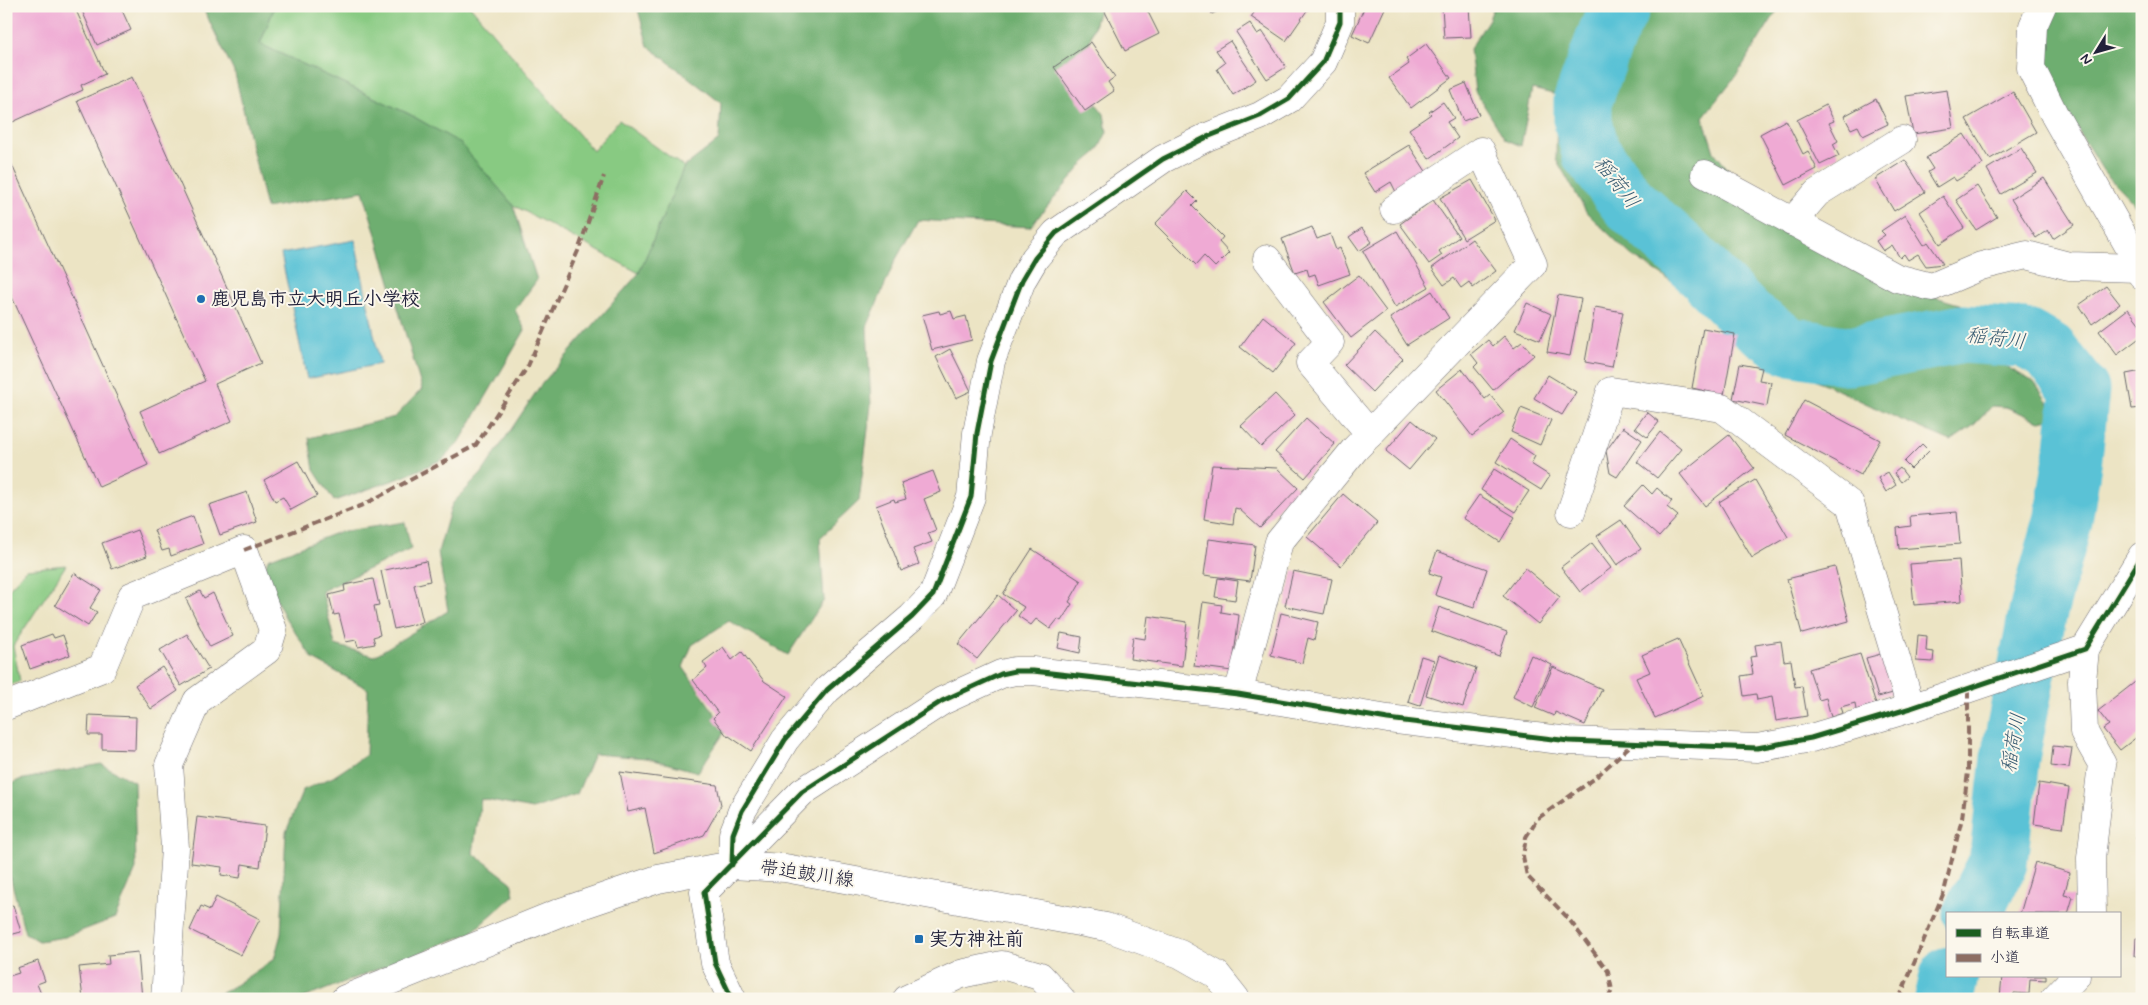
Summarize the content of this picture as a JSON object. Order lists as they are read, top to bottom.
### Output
{
  "streets": {
    "street": ["帯迫皷川線"]
  },
  "water": ["稲荷川"],
  "places": {
    "other": ["鹿児島市立大明丘小学校"],
    "transit": ["実方神社前"]
  },
  "legend": ["自転車道", "小道"],
  "north": "bottom left"
}
